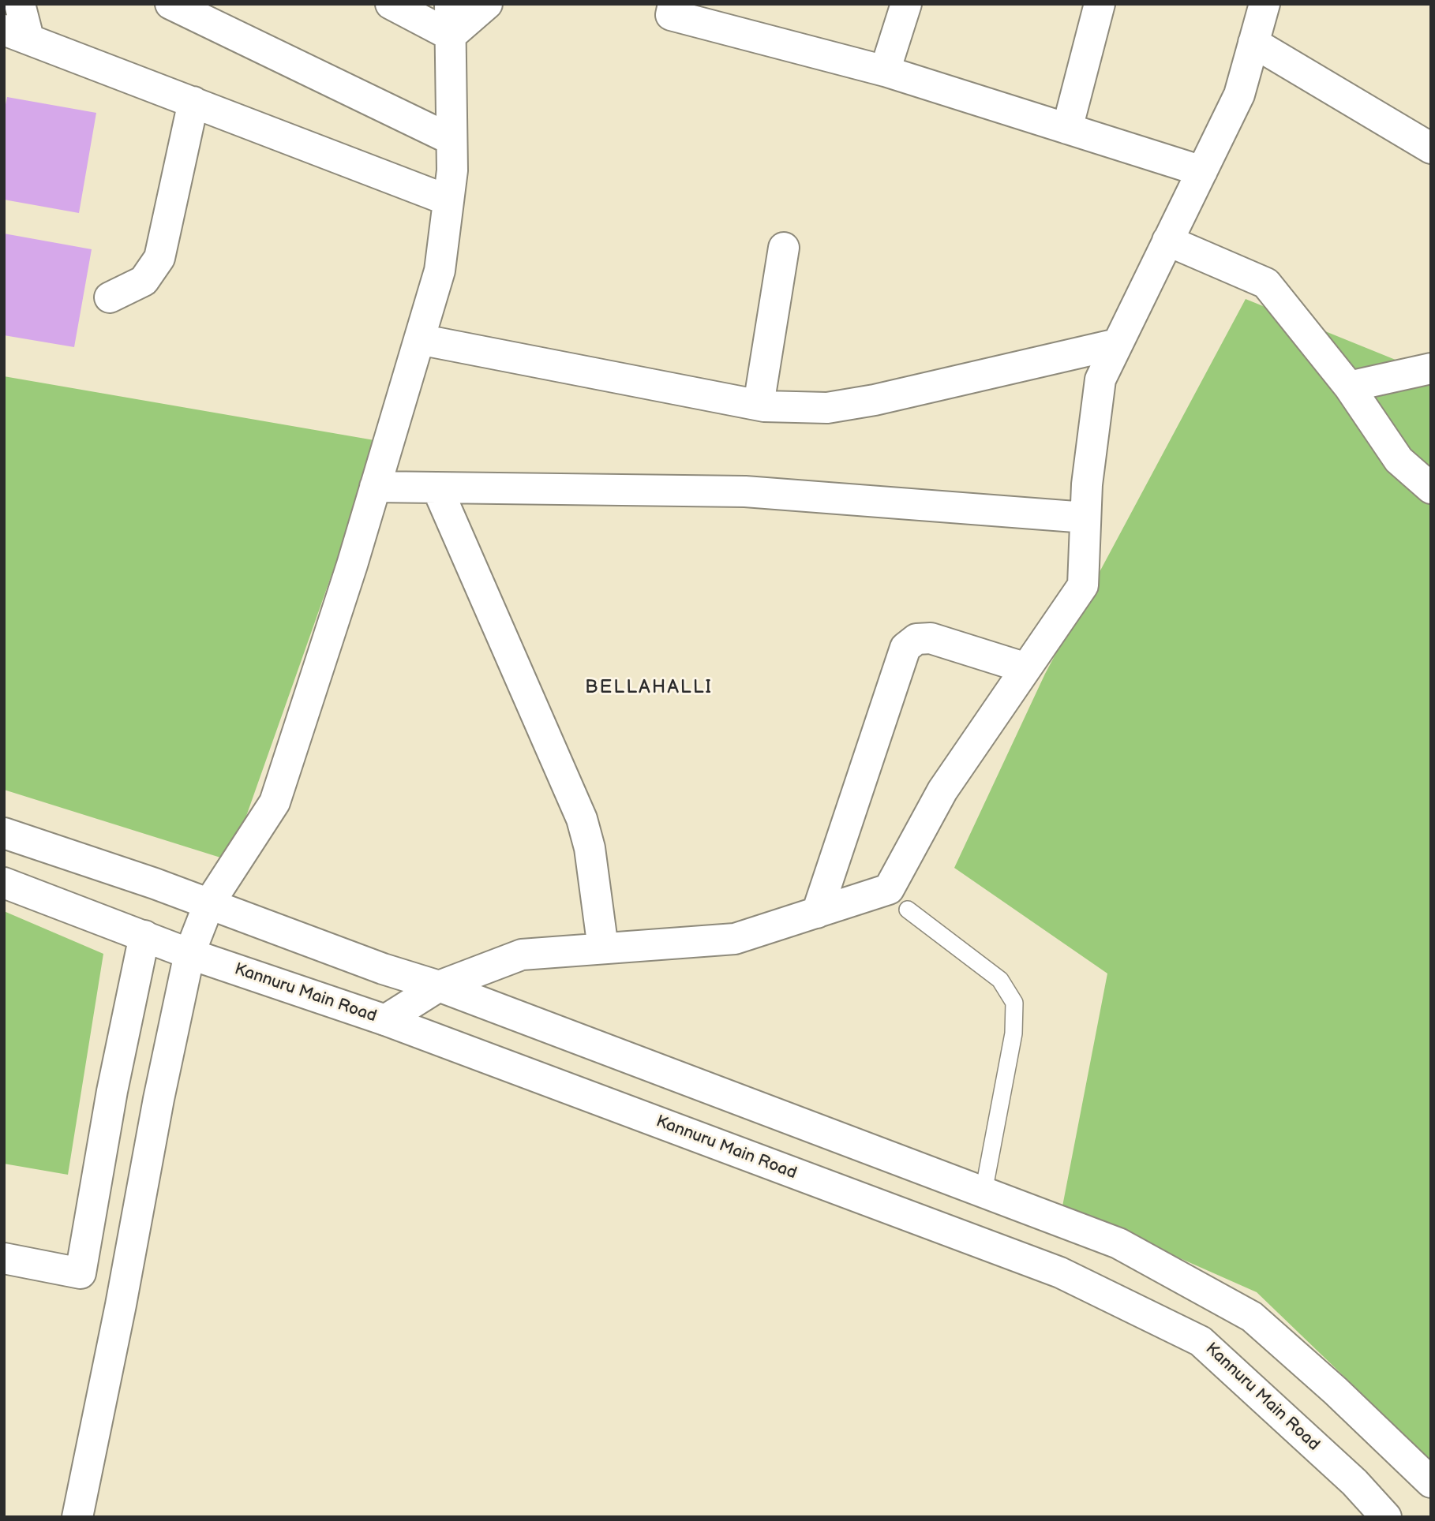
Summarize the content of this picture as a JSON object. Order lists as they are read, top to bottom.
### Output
{
  "streets": {
    "street": ["Kannuru Main Road"]
  },
  "districts": ["BELLAHALLI"]
}
